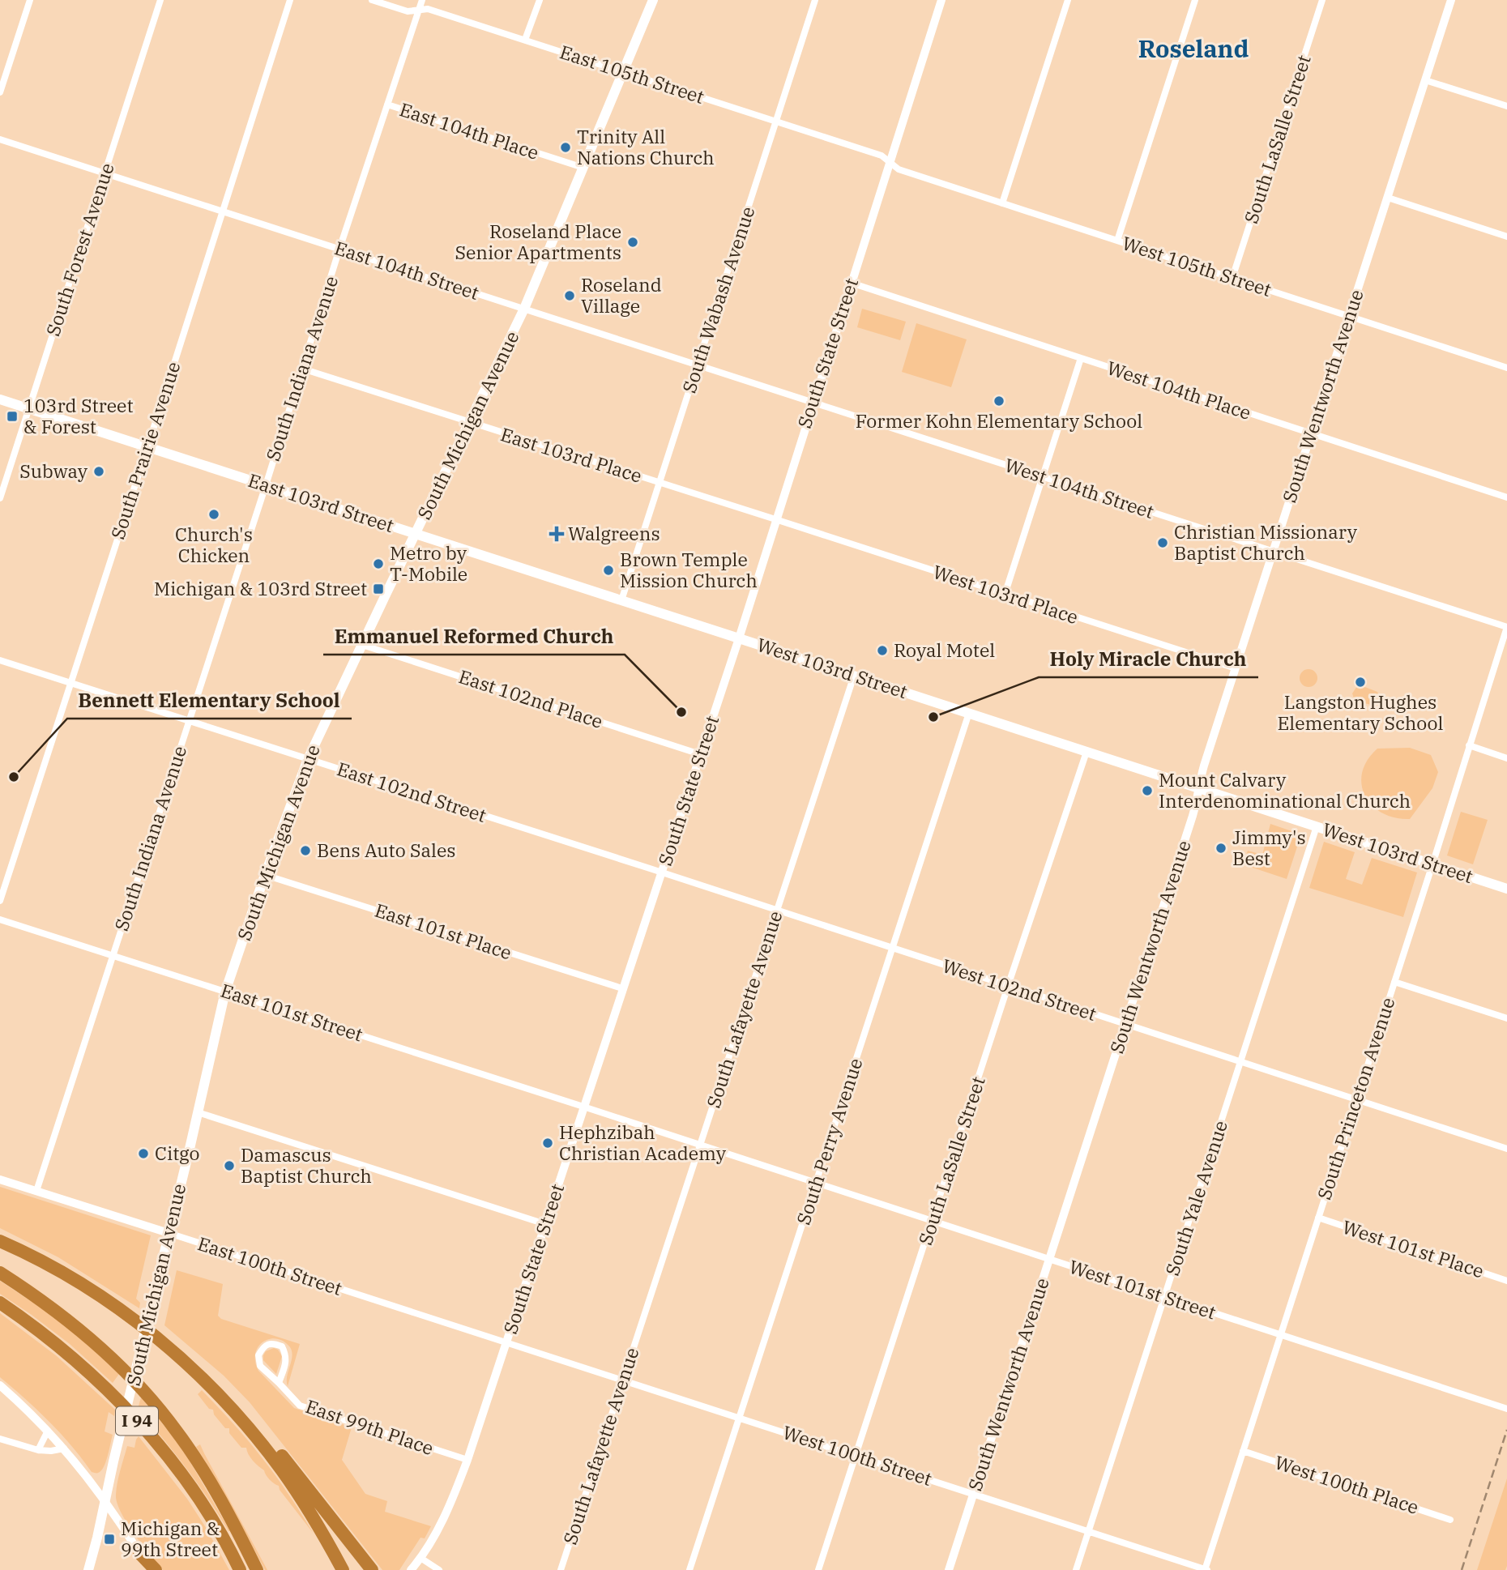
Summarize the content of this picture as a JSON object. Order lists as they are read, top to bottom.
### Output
{
  "streets": {
    "highway": ["I 94"],
    "main road": ["South Michigan Avenue", "East 103rd Street", "West 103rd Street"],
    "street": [
      "East 105th Street",
      "East 104th Place",
      "South LaSalle Street",
      "South Forest Avenue",
      "West 105th Street",
      "East 104th Street",
      "South Wabash Avenue",
      "South State Street",
      "South Indiana Avenue",
      "West 104th Place",
      "South Wentworth Avenue",
      "South Prairie Avenue",
      "East 103rd Place",
      "West 104th Street",
      "West 103rd Place",
      "East 102nd Place",
      "East 102nd Street",
      "East 101st Place",
      "West 102nd Street",
      "South Lafayette Avenue",
      "East 101st Street",
      "South Princeton Avenue",
      "South Perry Avenue",
      "South Yale Avenue",
      "West 101st Place",
      "East 100th Street",
      "West 101st Street",
      "East 99th Place",
      "West 100th Street",
      "West 100th Place"
    ]
  },
  "crossings": [
    ["East 105th Street", "West 105th Street"],
    ["East 105th Street", "South Wabash Avenue"],
    ["East 105th Street", "South State Street"],
    ["East 105th Street", "South Indiana Avenue"],
    ["East 105th Street", "South Michigan Avenue"],
    ["East 104th Place", "South Indiana Avenue"],
    ["East 104th Place", "South Michigan Avenue"],
    ["South LaSalle Street", "West 105th Street"],
    ["South LaSalle Street", "West 103rd Street"],
    ["South LaSalle Street", "West 102nd Street"],
    ["South LaSalle Street", "West 101st Street"],
    ["South LaSalle Street", "West 100th Street"],
    ["South Forest Avenue", "East 104th Street"],
    ["South Forest Avenue", "East 103rd Street"],
    ["West 105th Street", "South State Street"],
    ["West 105th Street", "South Wentworth Avenue"],
    ["East 104th Street", "South Wabash Avenue"],
    ["East 104th Street", "South State Street"],
    ["East 104th Street", "South Indiana Avenue"],
    ["East 104th Street", "South Michigan Avenue"],
    ["East 104th Street", "South Prairie Avenue"],
    ["East 104th Street", "West 104th Street"],
    ["South Wabash Avenue", "East 103rd Place"],
    ["South Wabash Avenue", "East 103rd Street"],
    ["South State Street", "West 104th Place"],
    ["South State Street", "East 103rd Place"],
    ["South State Street", "West 104th Street"],
    ["South State Street", "East 103rd Street"],
    ["South State Street", "West 103rd Place"],
    ["South State Street", "West 103rd Street"],
    ["South State Street", "East 102nd Place"],
    ["South State Street", "East 102nd Street"],
    ["South State Street", "East 101st Place"],
    ["South State Street", "West 102nd Street"],
    ["South State Street", "East 101st Street"],
    ["South State Street", "East 100th Street"],
    ["South State Street", "West 101st Street"],
    ["South State Street", "East 99th Place"],
    ["South State Street", "West 100th Street"],
    ["South Indiana Avenue", "East 103rd Place"],
    ["South Indiana Avenue", "East 103rd Street"],
    ["South Indiana Avenue", "East 102nd Street"],
    ["South Indiana Avenue", "East 101st Street"],
    ["South Indiana Avenue", "East 100th Street"],
    ["West 104th Place", "South Wentworth Avenue"],
    ["South Wentworth Avenue", "West 104th Street"],
    ["South Wentworth Avenue", "West 103rd Place"],
    ["South Wentworth Avenue", "West 103rd Street"],
    ["South Wentworth Avenue", "West 102nd Street"],
    ["South Wentworth Avenue", "West 101st Street"],
    ["South Wentworth Avenue", "West 100th Street"],
    ["South Michigan Avenue", "East 103rd Place"],
    ["South Michigan Avenue", "East 103rd Street"],
    ["South Michigan Avenue", "East 102nd Place"],
    ["South Michigan Avenue", "East 102nd Street"],
    ["South Michigan Avenue", "East 101st Place"],
    ["South Michigan Avenue", "East 101st Street"],
    ["South Michigan Avenue", "East 100th Street"],
    ["South Prairie Avenue", "East 103rd Street"],
    ["South Prairie Avenue", "East 102nd Street"],
    ["East 103rd Place", "West 103rd Place"],
    ["West 104th Street", "South Princeton Avenue"],
    ["East 103rd Street", "West 103rd Street"],
    ["West 103rd Street", "South Lafayette Avenue"],
    ["West 103rd Street", "South Princeton Avenue"],
    ["West 103rd Street", "South Perry Avenue"],
    ["West 103rd Street", "South Yale Avenue"],
    ["East 102nd Street", "West 102nd Street"],
    ["West 102nd Street", "South Lafayette Avenue"],
    ["West 102nd Street", "South Princeton Avenue"],
    ["West 102nd Street", "South Perry Avenue"],
    ["West 102nd Street", "South Yale Avenue"],
    ["South Lafayette Avenue", "West 101st Street"],
    ["South Lafayette Avenue", "West 100th Street"],
    ["East 101st Street", "West 101st Street"],
    ["South Princeton Avenue", "West 101st Place"],
    ["South Princeton Avenue", "West 101st Street"],
    ["South Princeton Avenue", "West 100th Street"],
    ["South Princeton Avenue", "West 100th Place"],
    ["South Perry Avenue", "West 101st Street"],
    ["South Perry Avenue", "West 100th Street"],
    ["South Yale Avenue", "West 101st Street"],
    ["South Yale Avenue", "West 100th Street"],
    ["East 100th Street", "West 100th Street"]
  ],
  "districts": ["Roseland"],
  "places": {
    "other": [
      "Trinity All Nations Church",
      "Roseland Place Senior Apartments",
      "Roseland Village",
      "Former Kohn Elementary School",
      "Subway",
      "Church's Chicken",
      "Christian Missionary Baptist Church",
      "Metro by T-Mobile",
      "Brown Temple Mission Church",
      "Royal Motel",
      "Langston Hughes Elementary School",
      "Emmanuel Reformed Church",
      "Holy Miracle Church",
      "Bennett Elementary School",
      "Mount Calvary Interdenominational Church",
      "Jimmy's Best",
      "Bens Auto Sales",
      "Hephzibah Christian Academy",
      "Citgo",
      "Damascus Baptist Church"
    ],
    "transit": ["103rd Street & Forest", "Michigan & 103rd Street", "Michigan & 99th Street"],
    "health": ["Walgreens"]
  }
}
